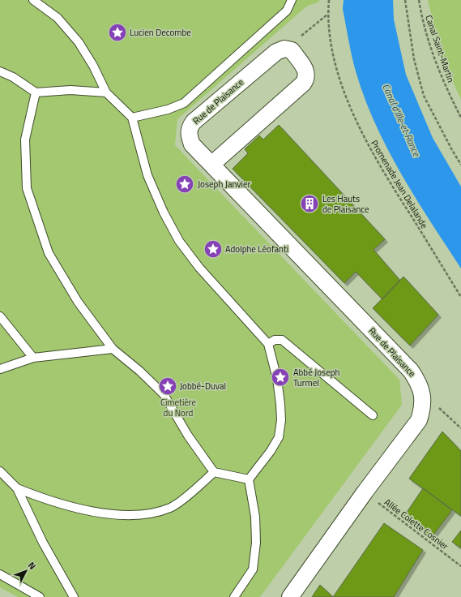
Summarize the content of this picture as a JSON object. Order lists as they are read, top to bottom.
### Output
{
  "streets": {
    "street": ["Rue de Plaisance"],
    "path": ["Canal Saint-Martin", "Promenade Jean Delalande", "Allée Colette Cosnier"]
  },
  "crossings": [
    ["Rue de Plaisance", "Allée Colette Cosnier"]
  ],
  "water": ["Canal d'Ille-et-Rance"],
  "parks": ["Cimetière du Nord"],
  "places": {
    "place": [
      "Lucien Decombe",
      "Joseph Janvier",
      "Adolphe Léofanti",
      "Abbé Joseph Turmel",
      "Jobbé-Duval"
    ],
    "building": ["Les Hauts de Plaisance"]
  },
  "north": "top right"
}
